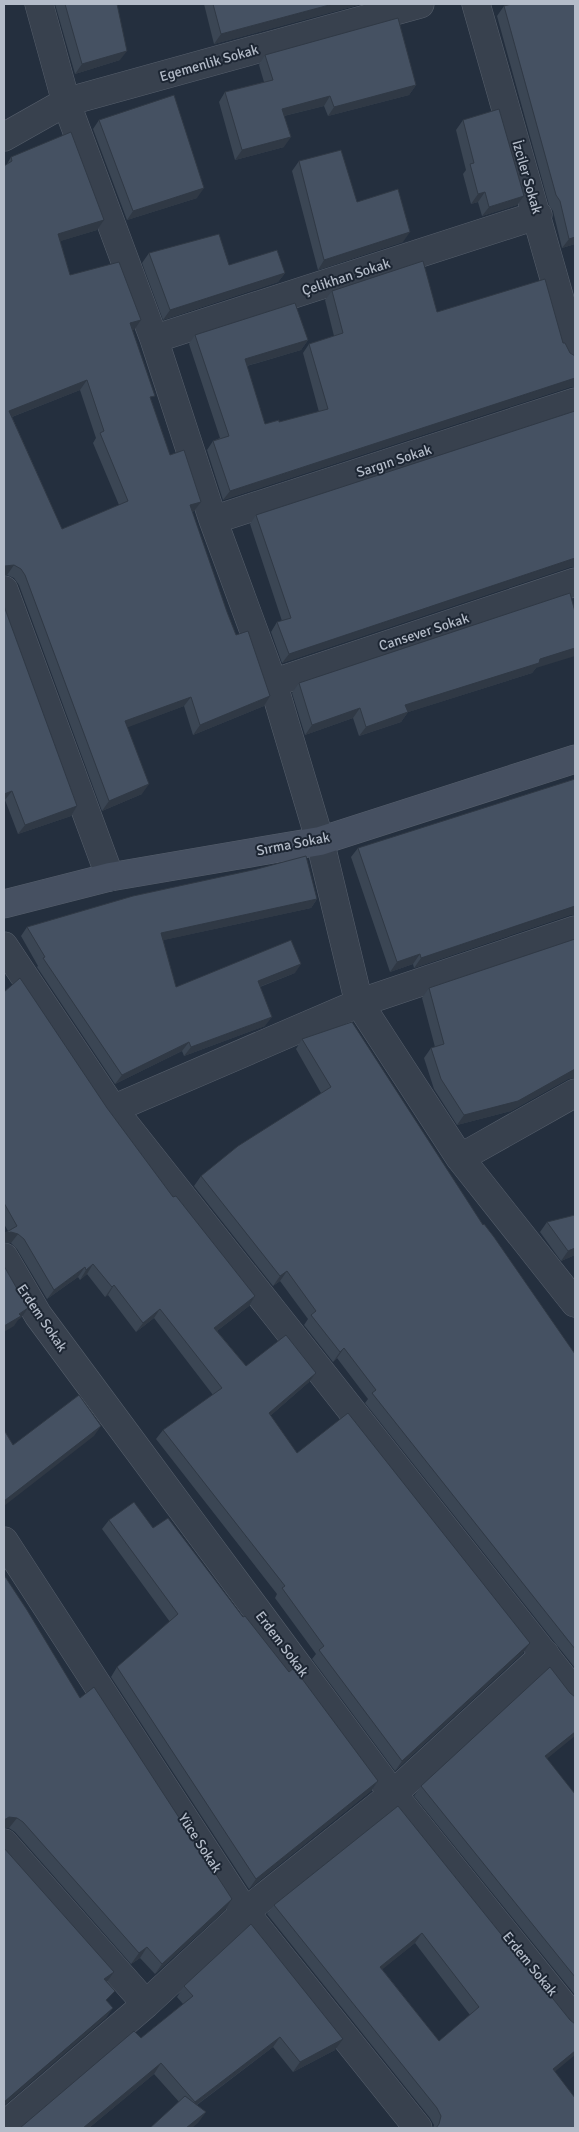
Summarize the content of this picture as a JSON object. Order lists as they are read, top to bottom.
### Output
{
  "streets": {
    "street": [
      "Egemenlik Sokak",
      "İzciler Sokak",
      "Çelikhan Sokak",
      "Sargın Sokak",
      "Cansever Sokak",
      "Sırma Sokak",
      "Erdem Sokak",
      "Yüce Sokak"
    ]
  },
  "crossings": [
    ["İzciler Sokak", "Çelikhan Sokak"]
  ]
}
